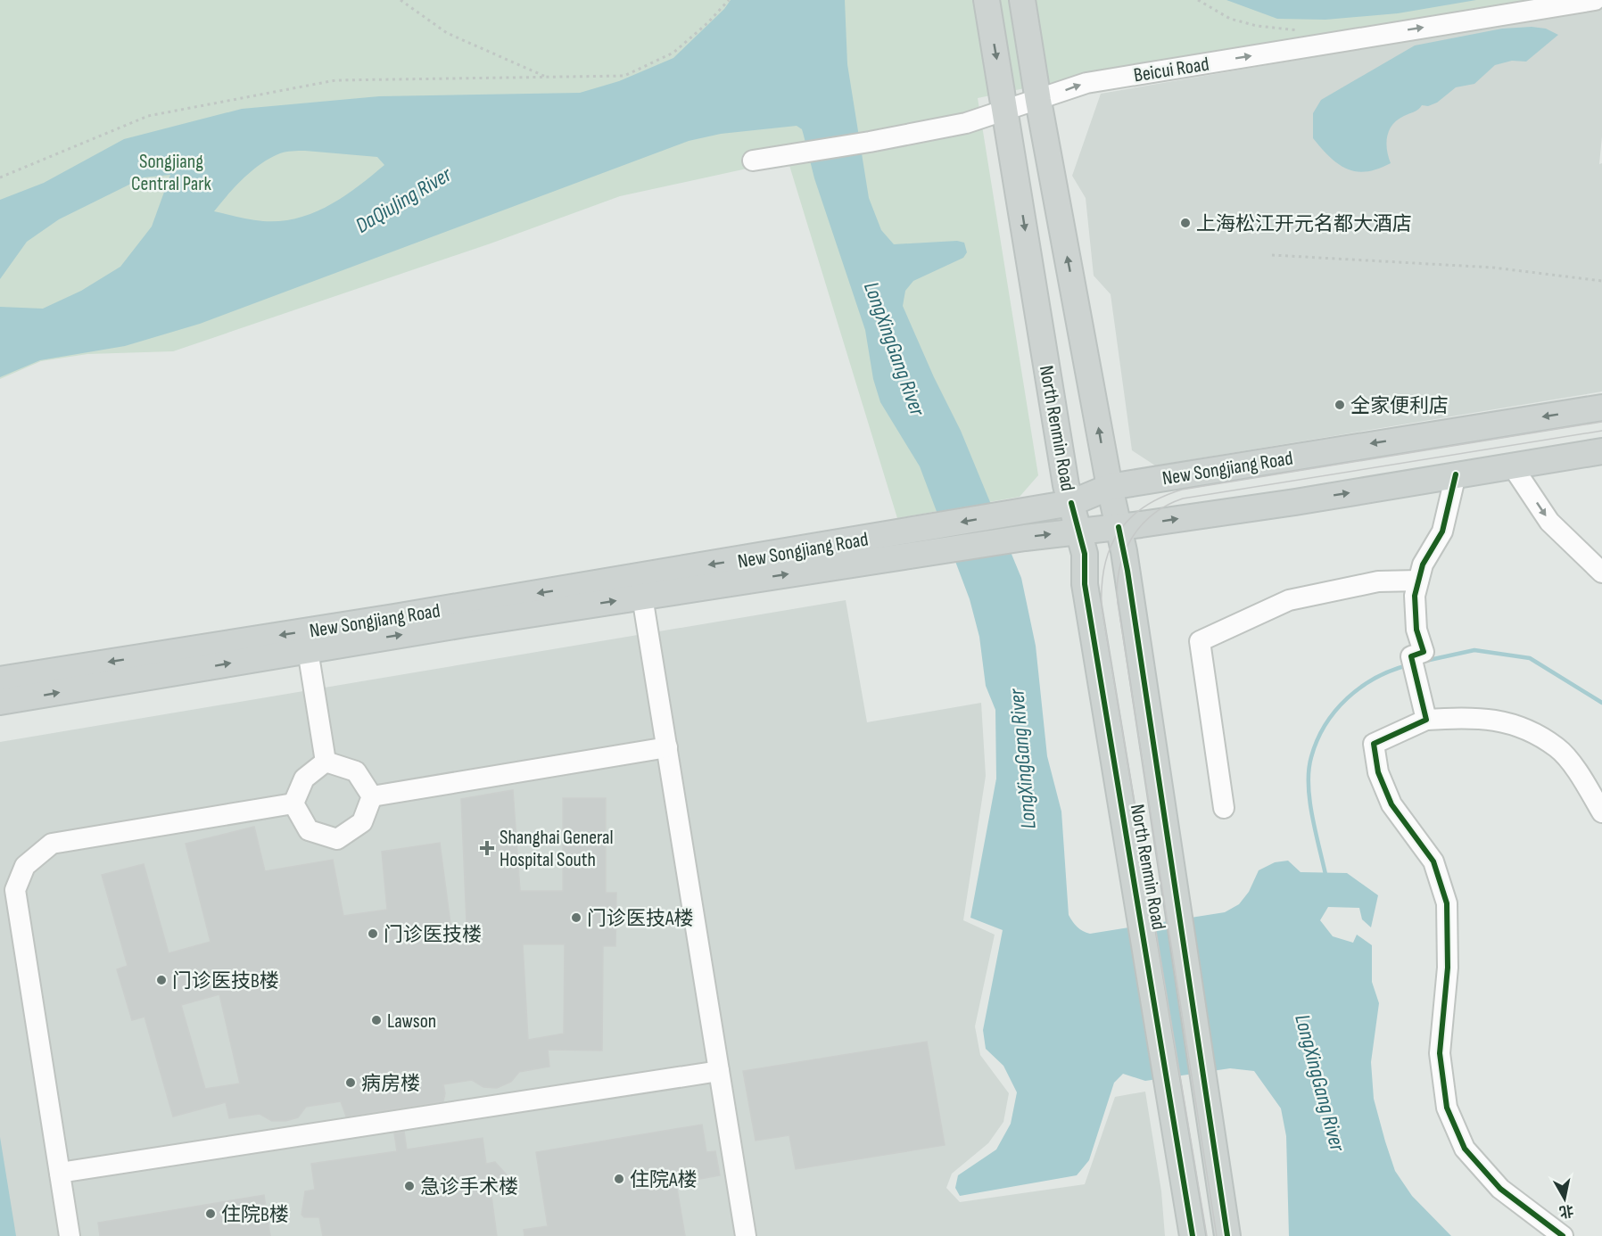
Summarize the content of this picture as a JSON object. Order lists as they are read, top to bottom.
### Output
{
  "streets": {
    "main road": ["North Renmin Road", "New Songjiang Road"],
    "street": ["Beicui Road"]
  },
  "crossings": [
    ["Beicui Road", "North Renmin Road"],
    ["North Renmin Road", "New Songjiang Road"]
  ],
  "one_way": ["Beicui Road"],
  "water": ["DaQiuJing River", "LongXingGang River"],
  "parks": ["Songjiang Central Park"],
  "places": {
    "other": [
      "上海松江开元名都大酒店",
      "全家便利店",
      "门诊医技A楼",
      "门诊医技楼",
      "门诊医技B楼",
      "Lawson",
      "病房楼",
      "住院A楼",
      "急诊手术楼",
      "住院B楼"
    ],
    "health": ["Shanghai General Hospital South"]
  },
  "north": "bottom"
}
